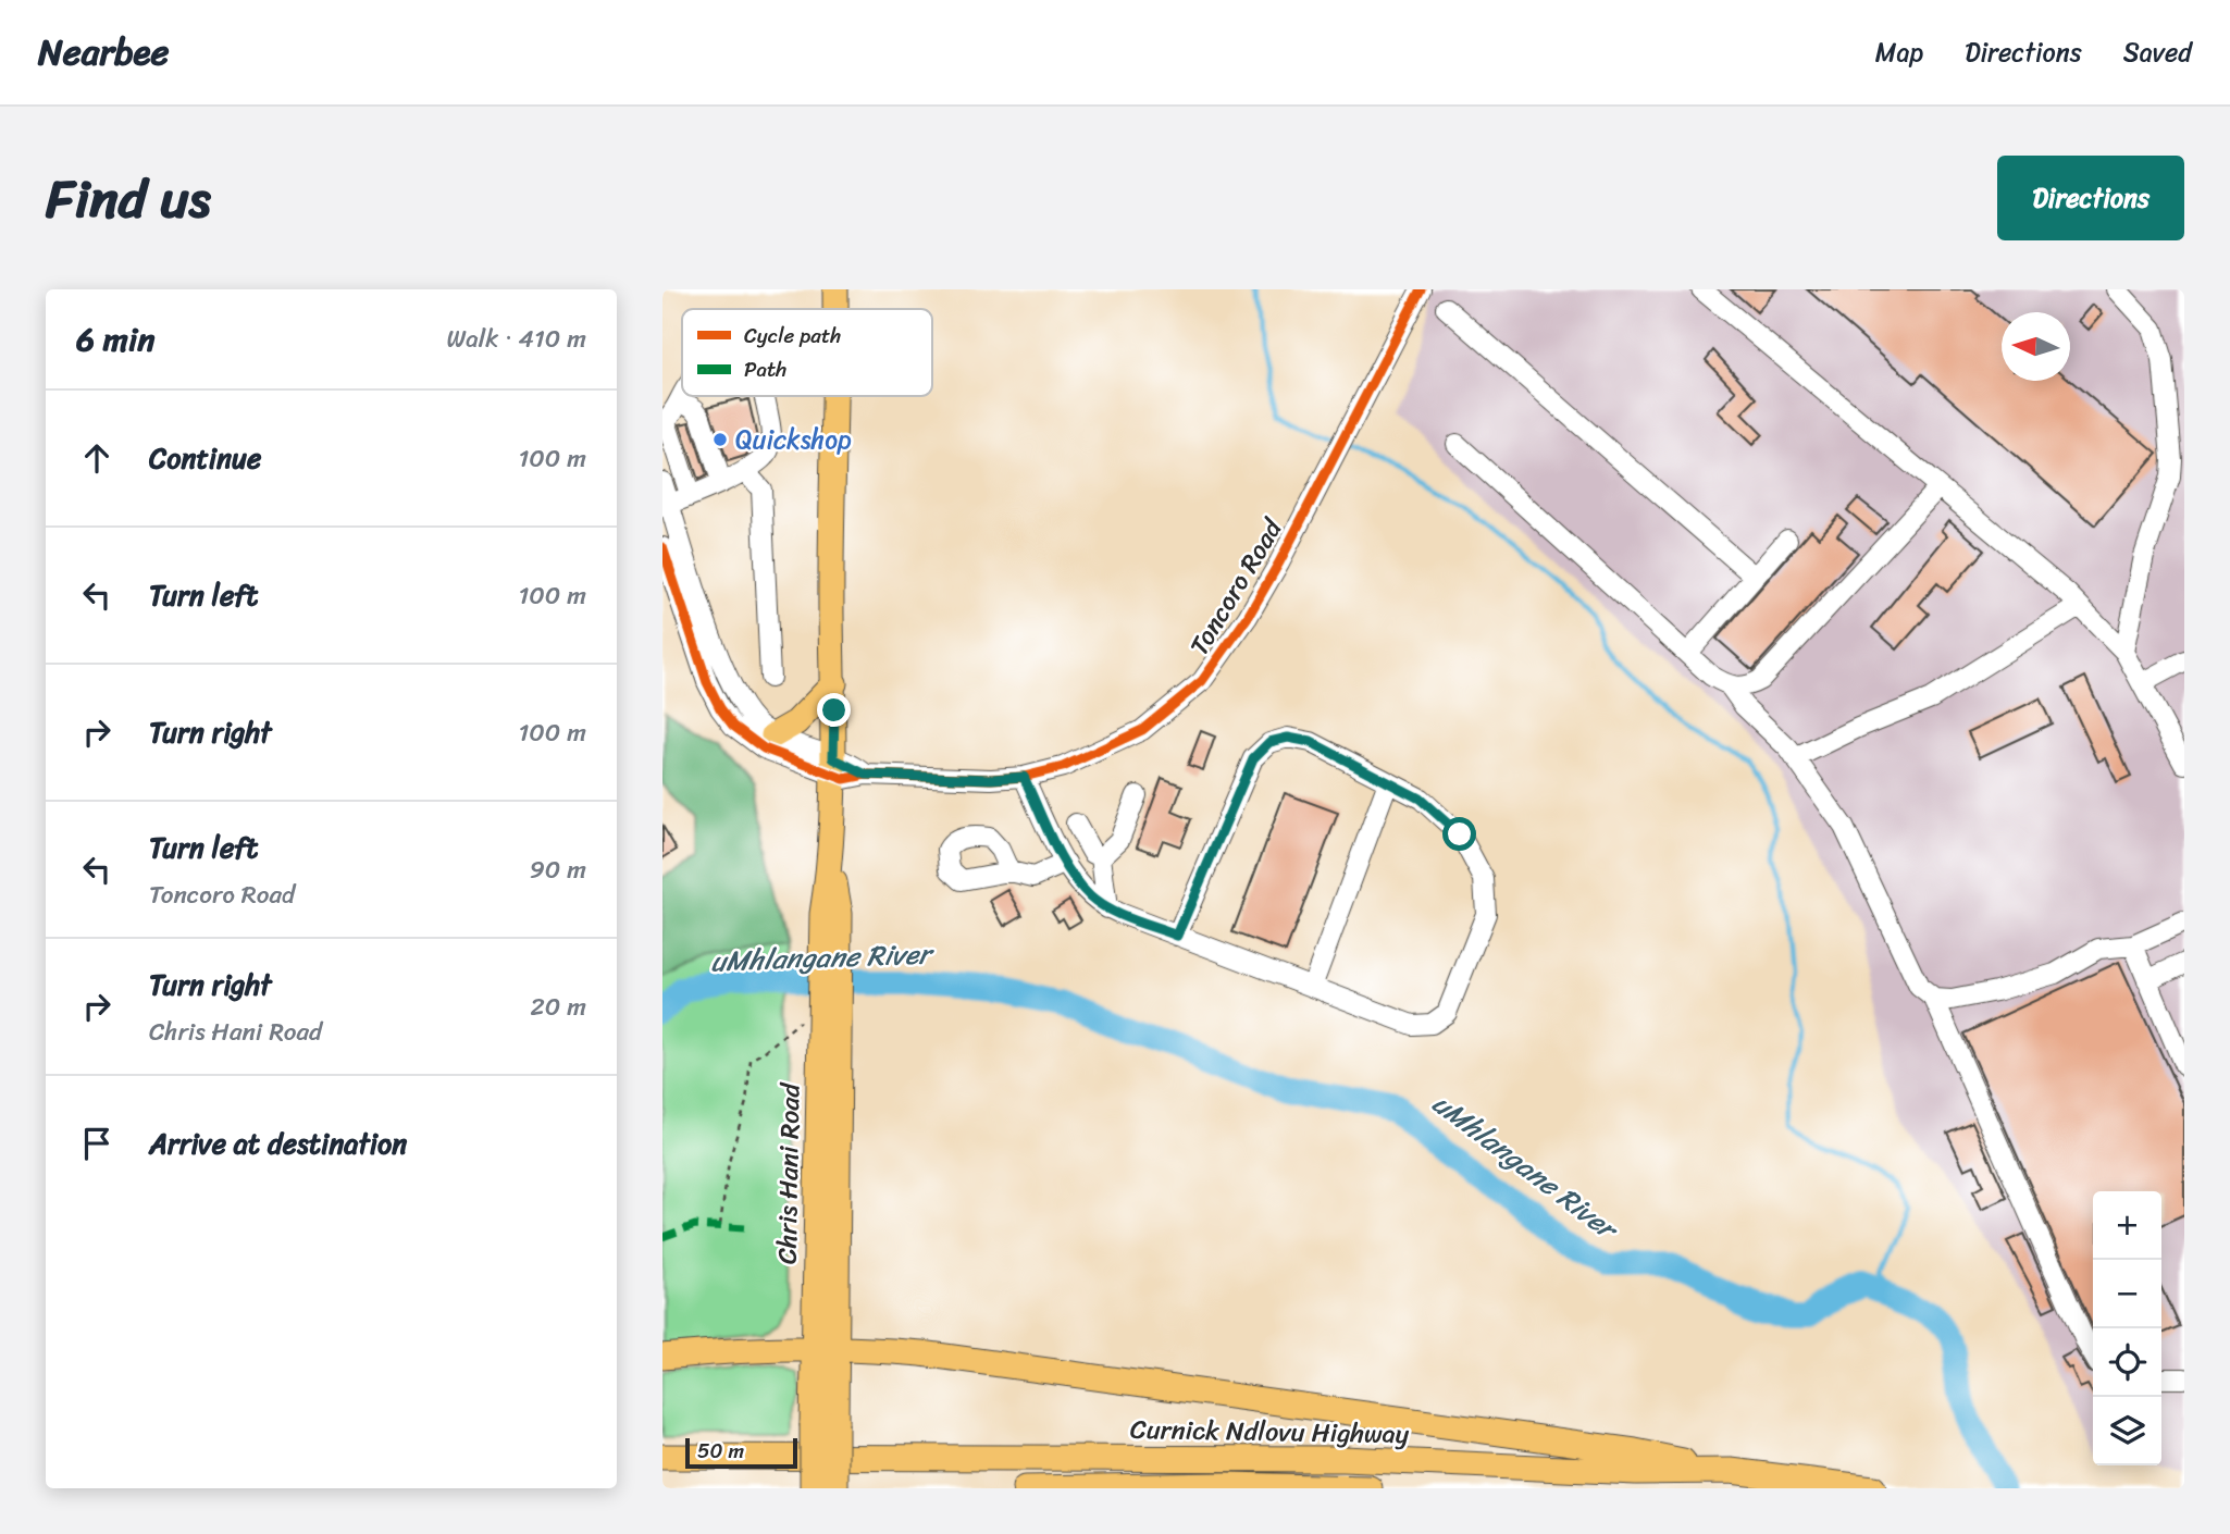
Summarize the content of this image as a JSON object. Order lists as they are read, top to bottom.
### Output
{
  "streets": {
    "main road": ["Chris Hani Road", "Curnick Ndlovu Highway"],
    "street": ["Toncoro Road"]
  },
  "crossings": [
    ["Toncoro Road", "Chris Hani Road"]
  ],
  "water": ["uMhlangane River"],
  "places": ["Quickshop"],
  "legend": ["Cycle path", "Path"],
  "scale_bar": "50 m",
  "north": "left",
  "page": {
    "header": "Nearbee",
    "nav": ["Map", "Directions", "Saved"],
    "title": "Find us",
    "buttons": "Directions",
    "heading": ["6 min", "Walk · 410 m"],
    "list": [
      ["Continue", "100 m"],
      ["Turn left", "100 m"],
      ["Turn right", "100 m"],
      ["Turn left", "Toncoro Road", "90 m"],
      ["Turn right", "Chris Hani Road", "20 m"],
      "Arrive at destination"
    ],
    "map_buttons": ["+", "−"],
    "scale": "50 m"
  }
}
